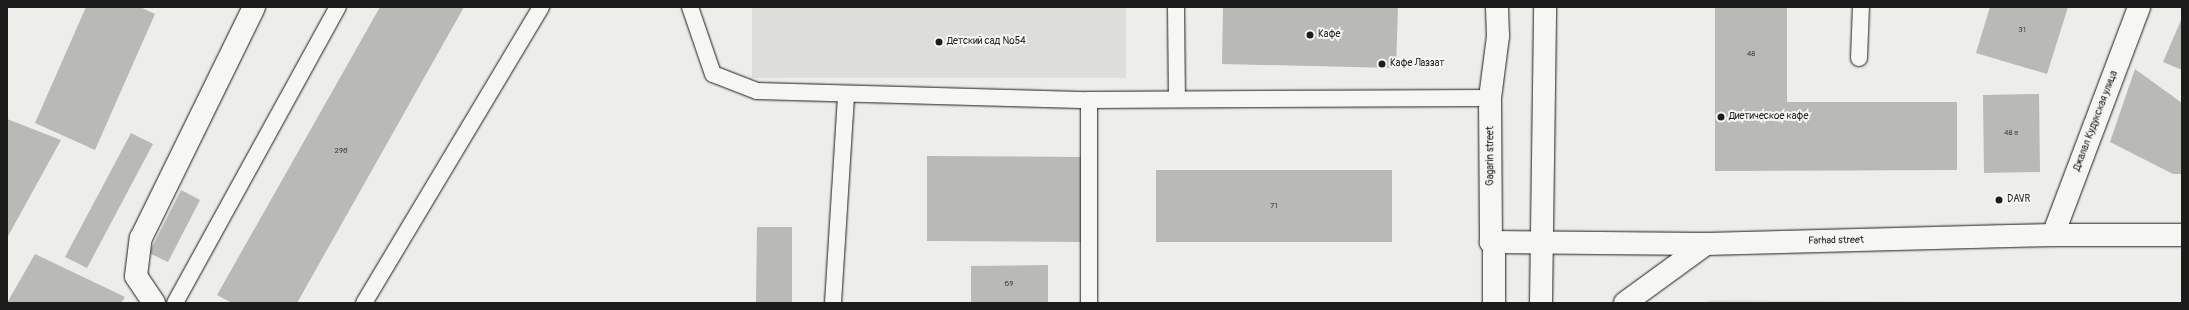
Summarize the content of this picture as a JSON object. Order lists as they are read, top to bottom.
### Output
{
  "streets": {
    "street": ["Джалал Кудукская улица", "Gagarin street", "Farhad street"]
  },
  "crossings": [
    ["Джалал Кудукская улица", "Farhad street"],
    ["Gagarin street", "Farhad street"]
  ],
  "places": [
    "Кафе",
    "Детский сад №54",
    "Кафе Лаззат",
    "Диетическое кафе",
    "DAVR"
  ],
  "house_numbers": [
    "31",
    "48",
    "48 a",
    "29б",
    "71",
    "69"
  ]
}
